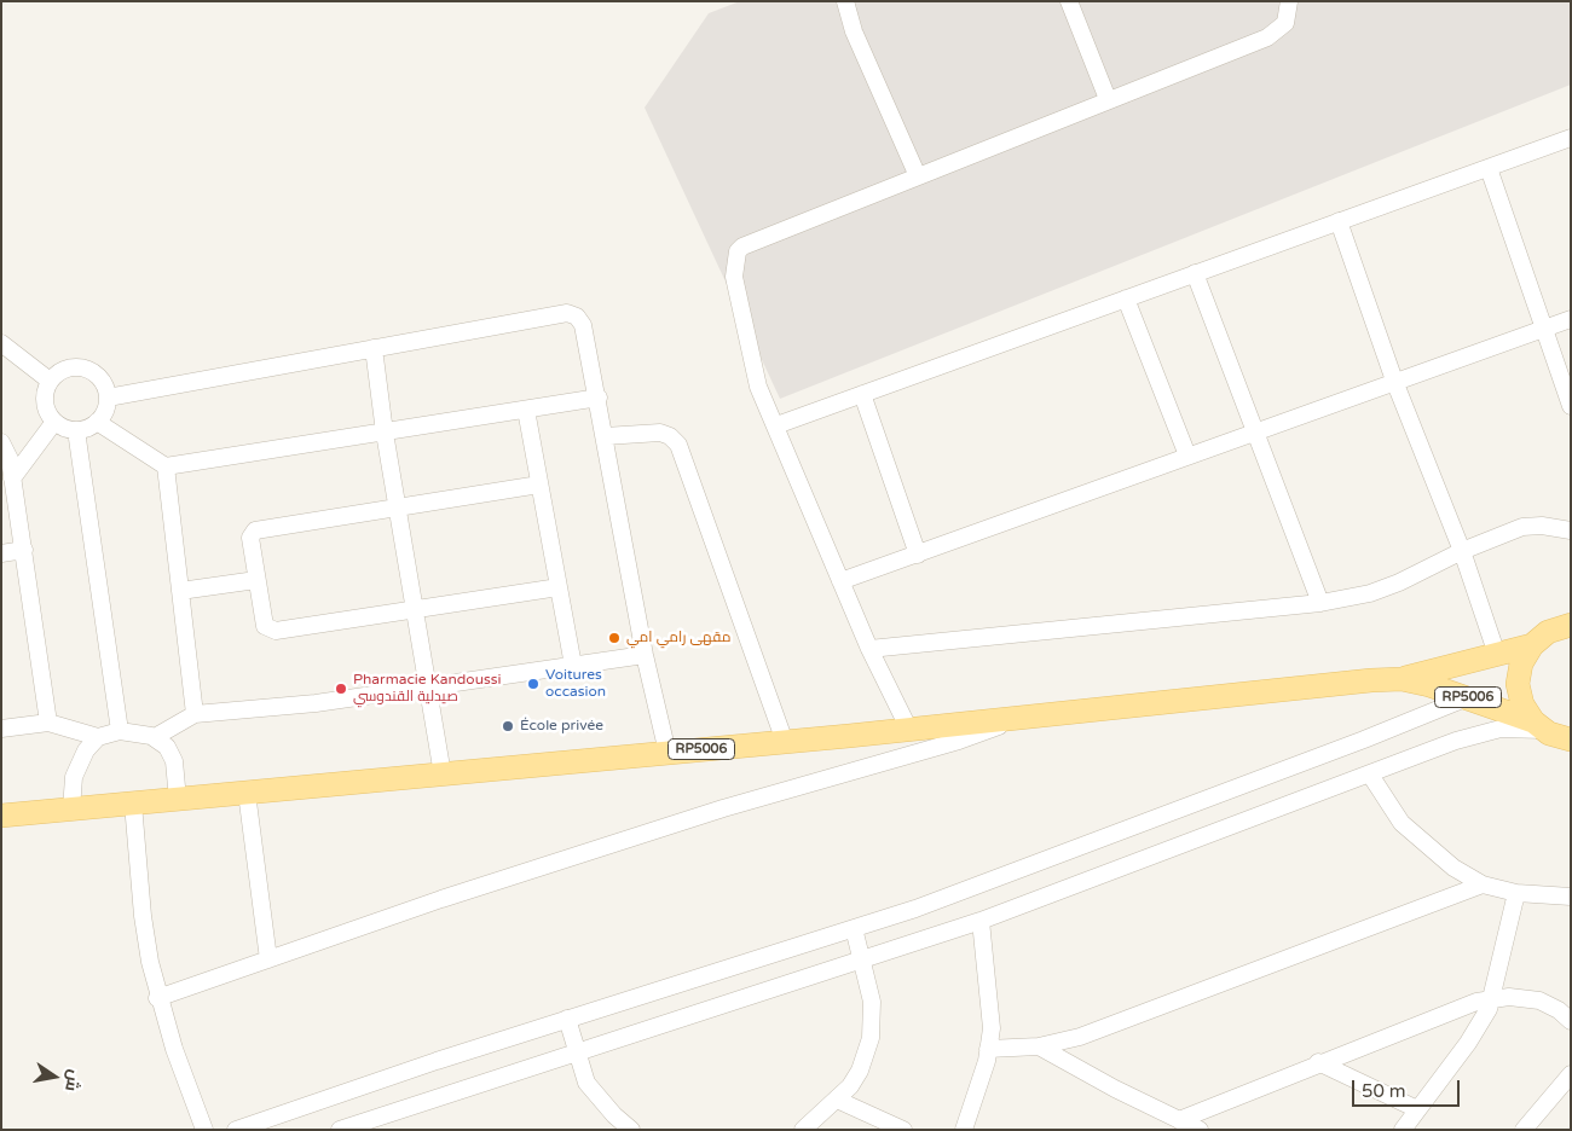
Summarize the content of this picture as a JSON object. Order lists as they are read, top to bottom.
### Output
{
  "streets": {
    "main road": ["RP5006"]
  },
  "places": [
    "مقهى رامي امي",
    "Voitures occasion",
    "Pharmacie Kandoussi صيدلية القندوسي",
    "École privée"
  ],
  "scale_bar": "50 m",
  "north": "right"
}
